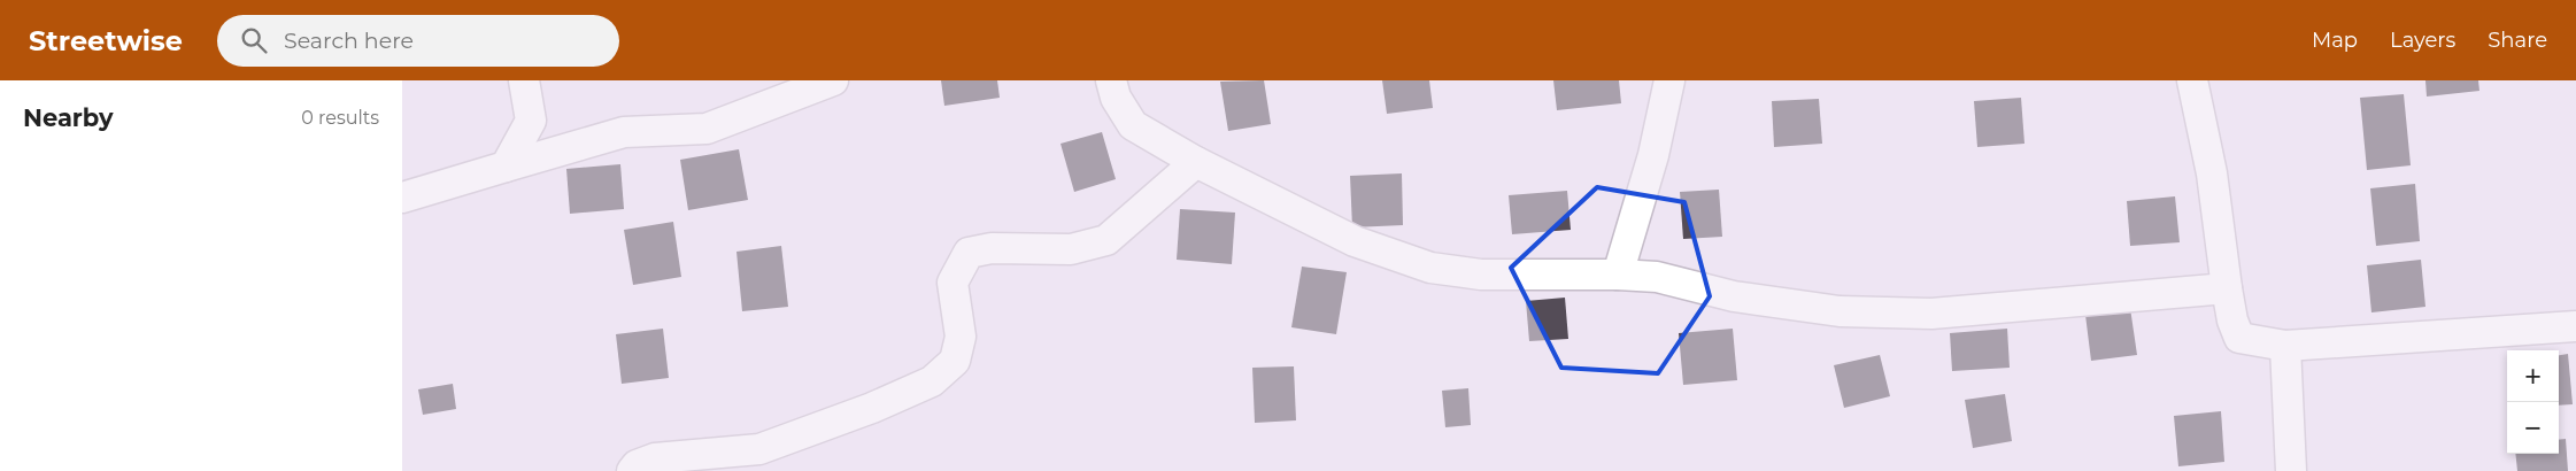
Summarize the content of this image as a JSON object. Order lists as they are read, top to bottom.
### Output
{
  "page": {
    "header": "Streetwise",
    "search": "Search here",
    "nav": ["Map", "Layers", "Share"],
    "heading": ["Nearby", "0 results"],
    "map_buttons": ["+", "−"]
  }
}
